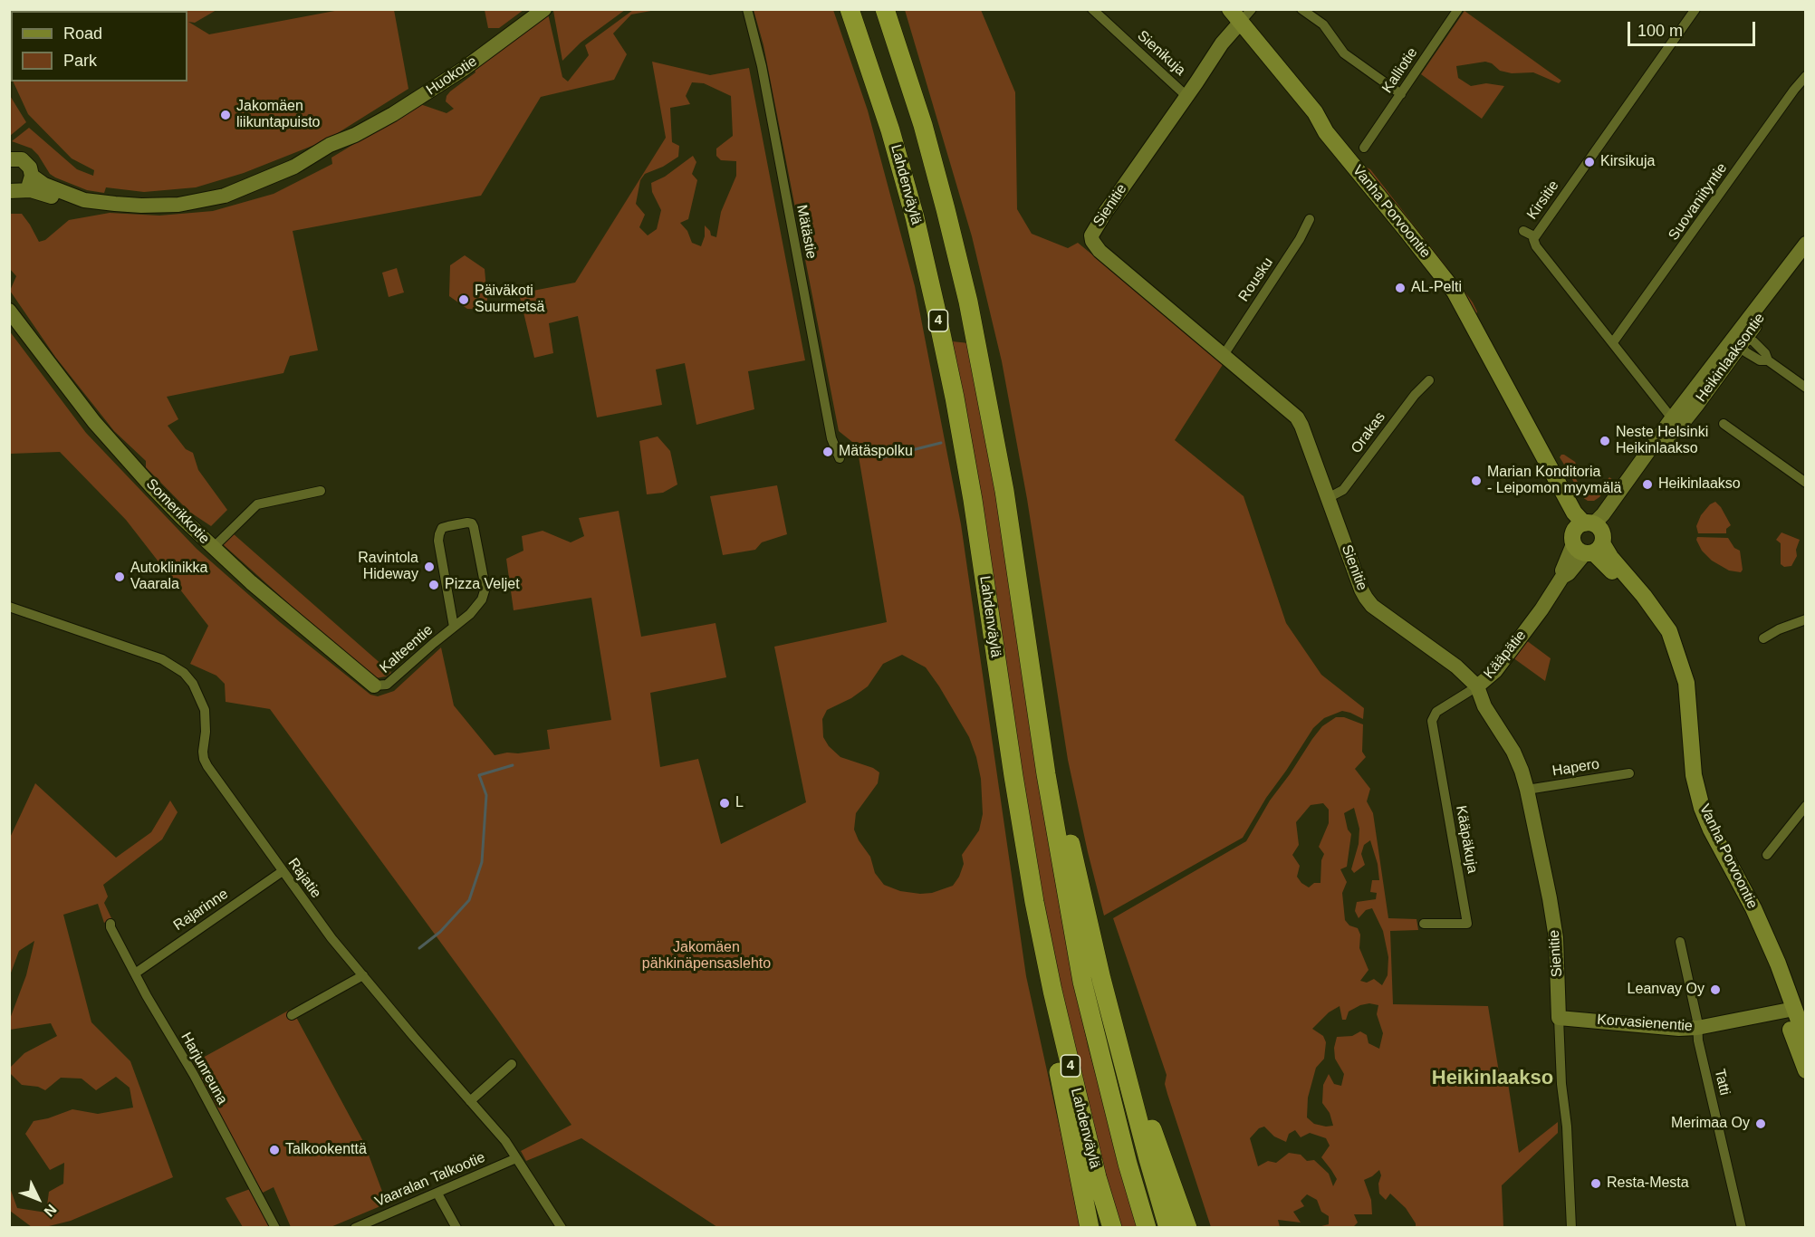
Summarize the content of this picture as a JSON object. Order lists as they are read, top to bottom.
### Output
{
  "streets": {
    "highway": ["Lahdenväylä", "4"],
    "main road": ["Vanha Porvoontie"],
    "street": [
      "Sienikuja",
      "Kalliotie",
      "Huokotie",
      "Kirsitie",
      "Suovaniityntie",
      "Sienitie",
      "Mätästie",
      "Rousku",
      "Heikinlaaksontie",
      "Orakas",
      "Somerikkotie",
      "Kalteentie",
      "Kääpätie",
      "Hapero",
      "Kääpäkuja",
      "Rajatie",
      "Rajarinne",
      "Korvasienentie",
      "Harjunreuna",
      "Tatti",
      "Vaaralan Talkootie"
    ]
  },
  "crossings": [
    ["Sienikuja", "Sienitie"],
    ["Kirsitie", "Suovaniityntie"],
    ["Kirsitie", "Heikinlaaksontie"],
    ["Sienitie", "Vanha Porvoontie"],
    ["Sienitie", "Rousku"],
    ["Sienitie", "Orakas"],
    ["Sienitie", "Kääpätie"],
    ["Sienitie", "Hapero"],
    ["Sienitie", "Korvasienentie"],
    ["Vanha Porvoontie", "Heikinlaaksontie"],
    ["Vanha Porvoontie", "Kääpätie"],
    ["Vanha Porvoontie", "Korvasienentie"],
    ["Heikinlaaksontie", "Kääpätie"],
    ["Somerikkotie", "Kalteentie"],
    ["Kääpätie", "Kääpäkuja"],
    ["Rajatie", "Rajarinne"],
    ["Rajatie", "Vaaralan Talkootie"],
    ["Rajarinne", "Harjunreuna"],
    ["Korvasienentie", "Tatti"]
  ],
  "districts": ["Heikinlaakso"],
  "parks": ["Jakomäen pähkinäpensaslehto"],
  "places": [
    "Jakomäen liikuntapuisto",
    "Kirsikuja",
    "AL-Pelti",
    "Päiväkoti Suurmetsä",
    "Neste Helsinki Heikinlaakso",
    "Mätäspolku",
    "Marian Konditoria - Leipomon myymälä",
    "Heikinlaakso",
    "Ravintola Hideway",
    "Autoklinikka Vaarala",
    "Pizza Veljet",
    "L",
    "Leanvay Oy",
    "Merimaa Oy",
    "Talkookenttä",
    "Resta-Mesta"
  ],
  "legend": ["Road", "Park"],
  "scale_bar": "100 m",
  "north": "bottom right"
}
